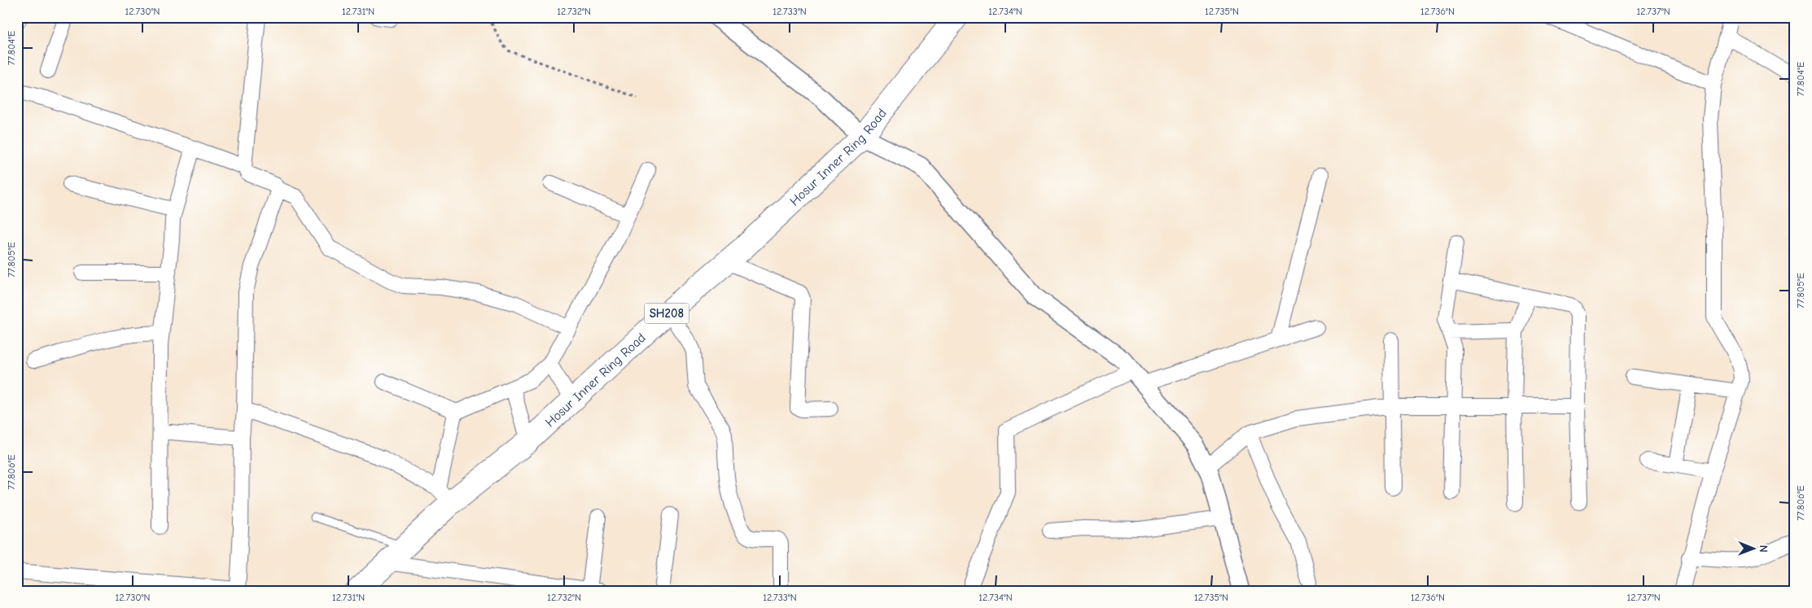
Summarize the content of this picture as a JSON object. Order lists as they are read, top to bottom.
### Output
{
  "streets": {
    "main road": ["Hosur Inner Ring Road", "SH208"]
  },
  "north": "right",
  "coordinates": [
    "12.730°N",
    "12.731°N",
    "12.732°N",
    "12.733°N",
    "12.734°N",
    "12.735°N",
    "12.736°N",
    "12.737°N",
    "77.804°E",
    "77.805°E",
    "77.806°E"
  ]
}
